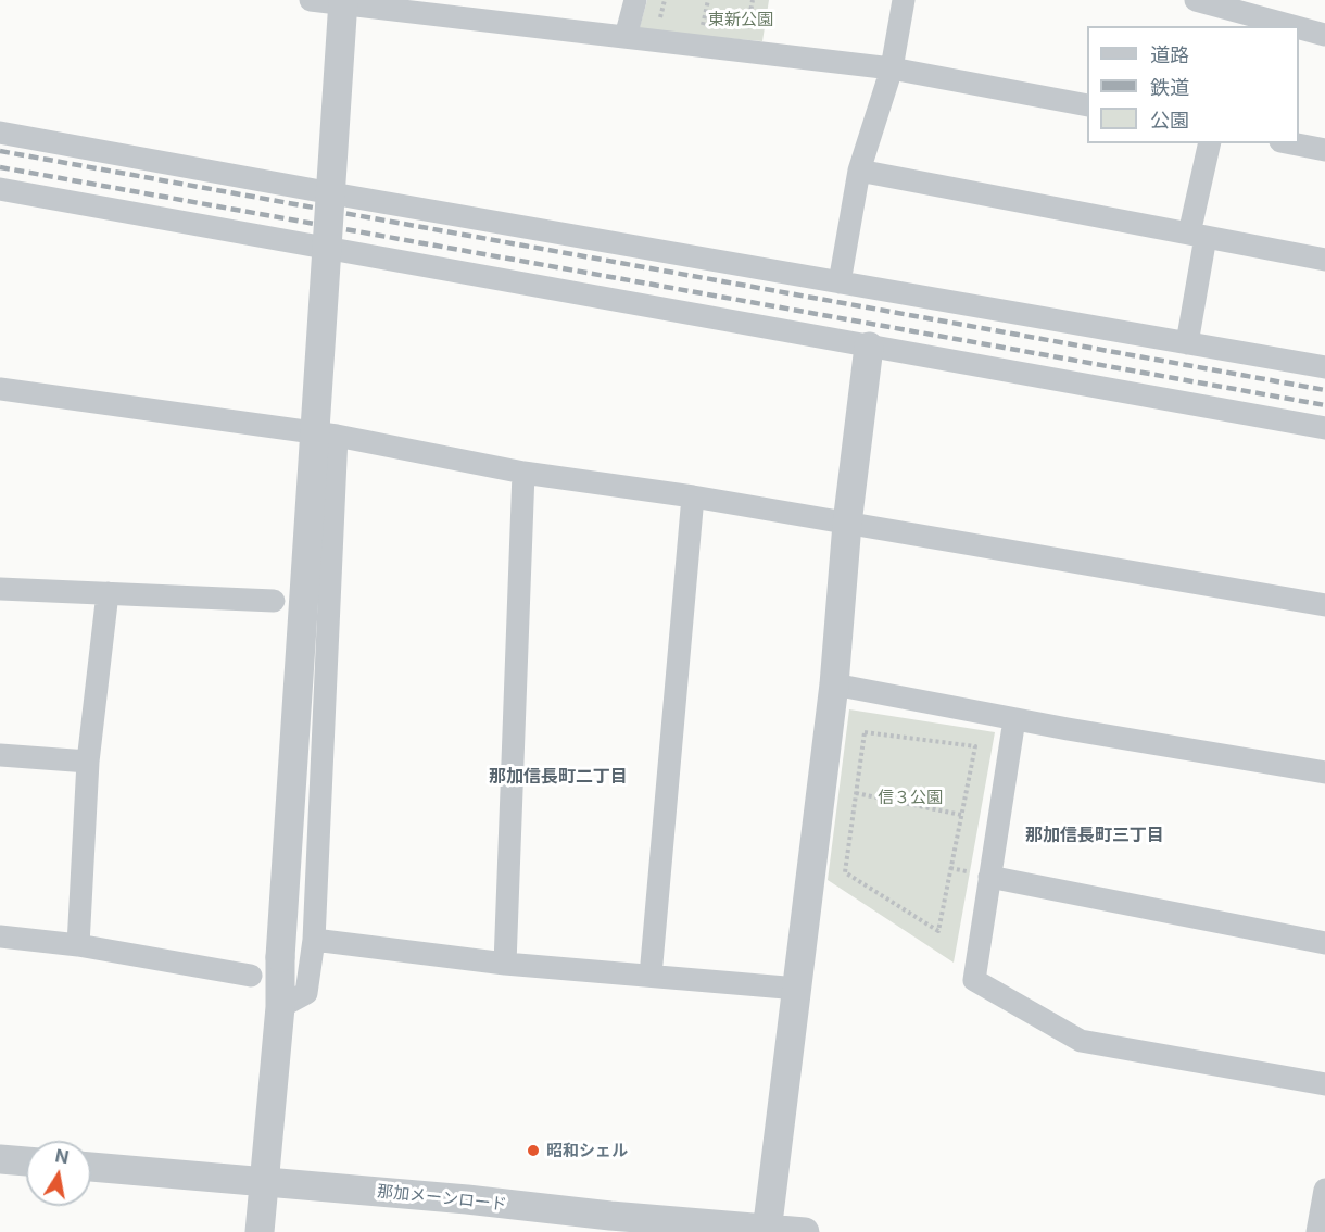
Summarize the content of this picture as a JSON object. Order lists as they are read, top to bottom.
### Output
{
  "streets": {
    "street": ["那加メーンロード"]
  },
  "districts": ["那加信長町二丁目", "那加信長町三丁目"],
  "parks": ["東新公園", "信３公園"],
  "places": ["昭和シェル"],
  "legend": ["道路", "鉄道", "公園"],
  "north": "top"
}
